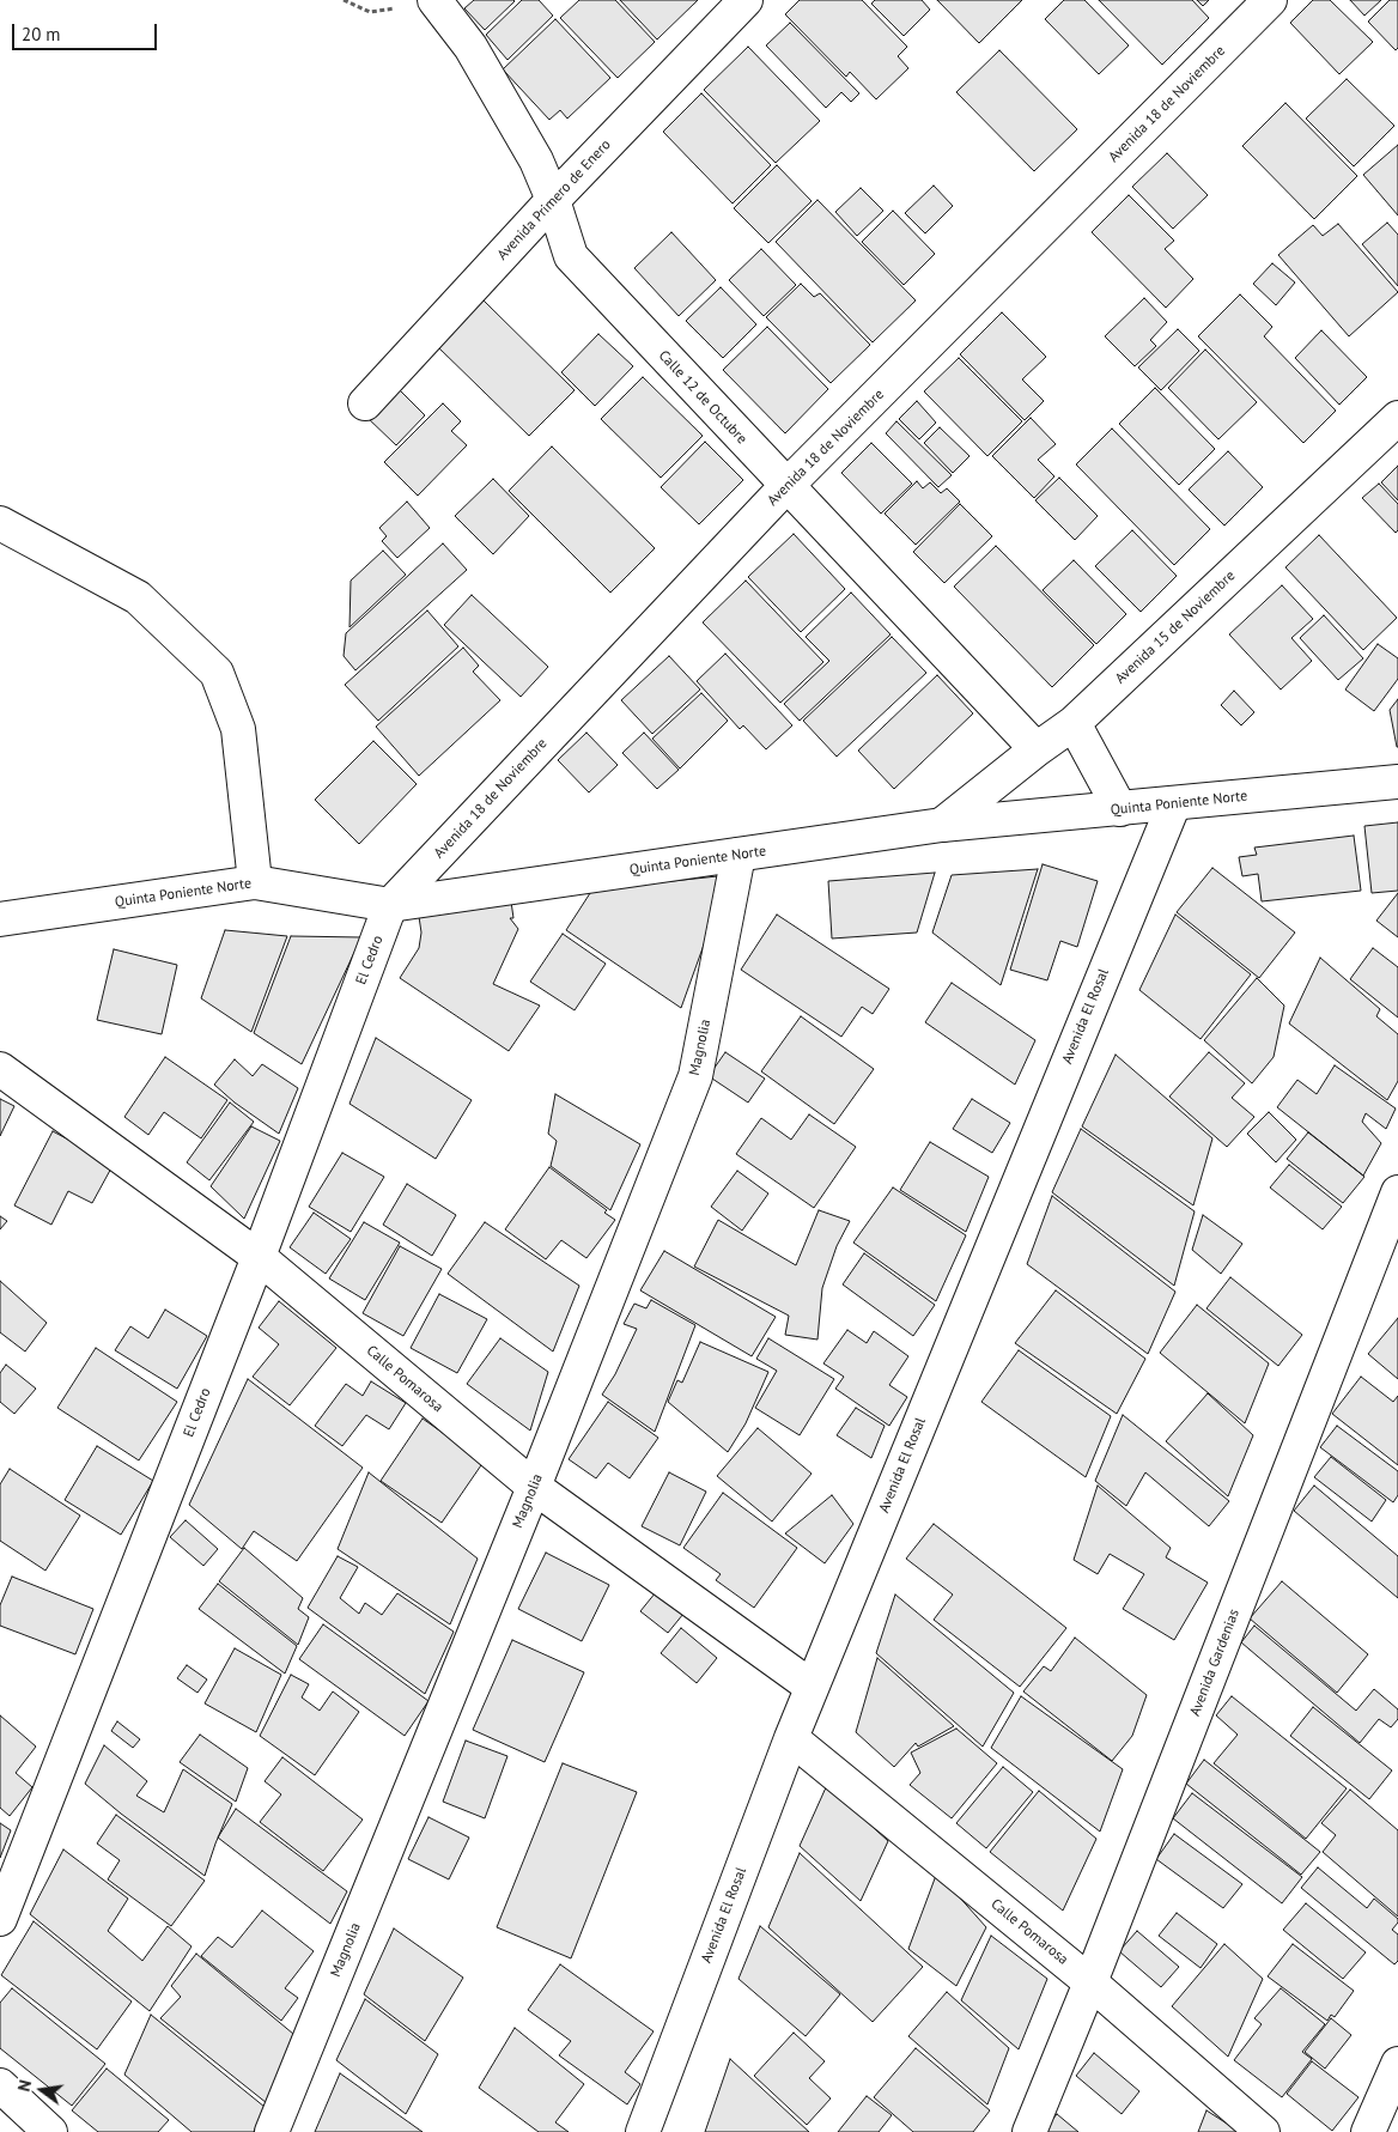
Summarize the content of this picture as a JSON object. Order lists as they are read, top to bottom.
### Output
{
  "streets": {
    "street": [
      "Avenida 18 de Noviembre",
      "Avenida Primero de Enero",
      "Calle 12 de Octubre",
      "Avenida 15 de Noviembre",
      "Quinta Poniente Norte",
      "El Cedro",
      "Avenida El Rosal",
      "Magnolia",
      "Calle Pomarosa",
      "Avenida Gardenias"
    ]
  },
  "crossings": [
    ["Avenida 18 de Noviembre", "Calle 12 de Octubre"],
    ["Avenida 18 de Noviembre", "Quinta Poniente Norte"],
    ["Avenida 18 de Noviembre", "El Cedro"],
    ["Avenida Primero de Enero", "Calle 12 de Octubre"],
    ["Calle 12 de Octubre", "Avenida 15 de Noviembre"],
    ["Avenida 15 de Noviembre", "Quinta Poniente Norte"],
    ["Quinta Poniente Norte", "El Cedro"],
    ["Quinta Poniente Norte", "Avenida El Rosal"],
    ["Quinta Poniente Norte", "Magnolia"],
    ["El Cedro", "Calle Pomarosa"],
    ["Avenida El Rosal", "Calle Pomarosa"],
    ["Magnolia", "Calle Pomarosa"],
    ["Calle Pomarosa", "Avenida Gardenias"]
  ],
  "scale_bar": "20 m",
  "north": "left"
}
